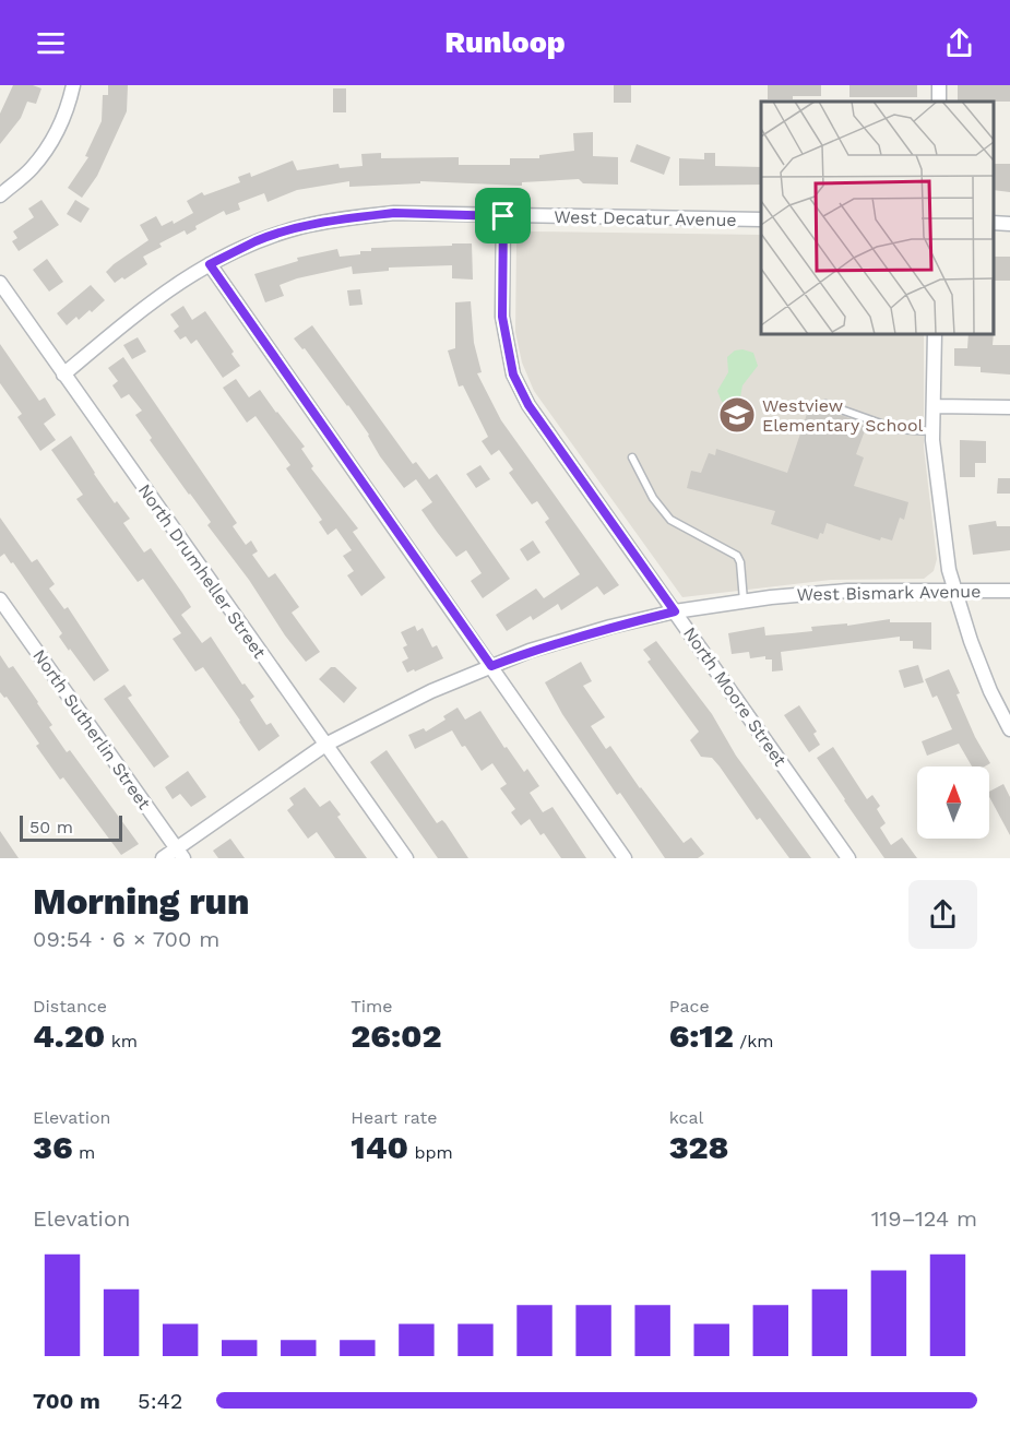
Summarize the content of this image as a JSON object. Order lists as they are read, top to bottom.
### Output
{
  "streets": {
    "street": [
      "West Decatur Avenue",
      "North Drumheller Street",
      "West Bismark Avenue",
      "North Moore Street",
      "North Sutherlin Street"
    ]
  },
  "crossings": [
    ["West Decatur Avenue", "North Drumheller Street"],
    ["West Decatur Avenue", "North Moore Street"],
    ["North Drumheller Street", "West Bismark Avenue"],
    ["West Bismark Avenue", "North Moore Street"],
    ["West Bismark Avenue", "North Sutherlin Street"]
  ],
  "places": {
    "school or university": ["Westview Elementary School"]
  },
  "scale_bar": "50 m",
  "north": "top",
  "page": {
    "header": "Runloop",
    "scale": "50 m",
    "heading": ["Morning run", "09:54 · 6 × 700 m"],
    "stats": [
      ["Distance", "4.20 km"],
      ["Time", "26:02"],
      ["Pace", "6:12 /km"],
      ["Elevation", "36 m"],
      ["Heart rate", "140 bpm"],
      ["kcal", "328"]
    ],
    "chart": ["Elevation", "119–124 m"],
    "list": [
      {
        "name": "700 m",
        "note": "5:42"
      }
    ]
  }
}
